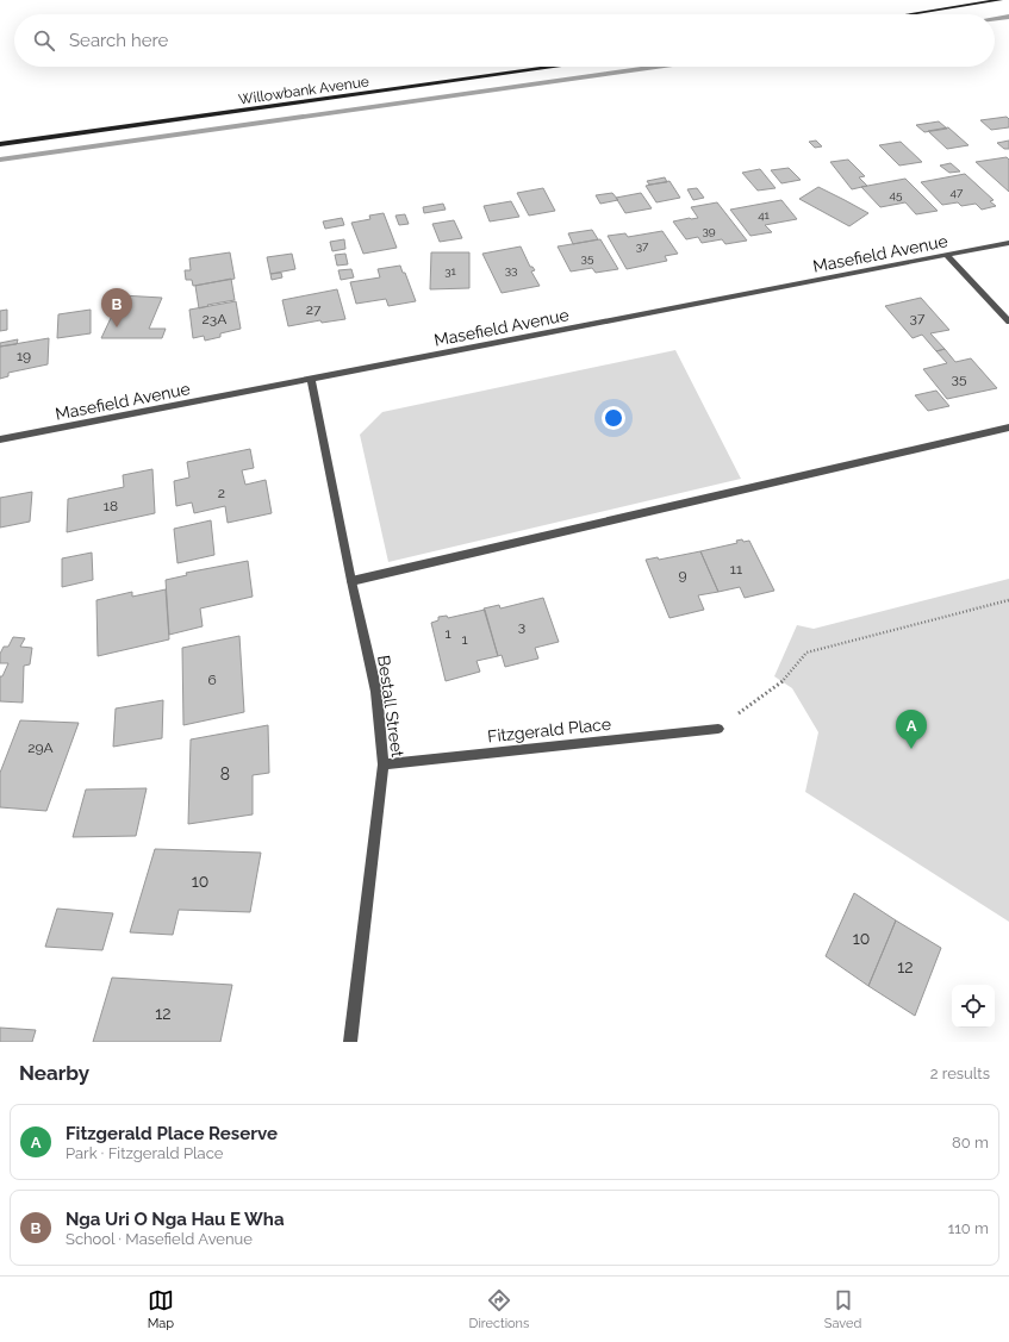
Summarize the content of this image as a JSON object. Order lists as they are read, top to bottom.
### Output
{
  "streets": {
    "main road": ["Willowbank Avenue"],
    "street": ["Masefield Avenue", "Bestall Street", "Fitzgerald Place"]
  },
  "crossings": [
    ["Masefield Avenue", "Bestall Street"],
    ["Bestall Street", "Fitzgerald Place"]
  ],
  "house_numbers": [
    "47",
    "45",
    "41",
    "39",
    "37",
    "35",
    "33",
    "31",
    "27",
    "37",
    "23A",
    "19",
    "35",
    "2",
    "18",
    "11",
    "9",
    "3",
    "1",
    "1",
    "6",
    "29A",
    "8",
    "10",
    "10",
    "12",
    "12"
  ],
  "page": {
    "search": "Search here",
    "pins": ["B", "A"],
    "heading": ["Nearby", "2 results"],
    "list": [
      {
        "mark": "A",
        "name": "Fitzgerald Place Reserve",
        "note": "Park · Fitzgerald Place",
        "value": "80 m"
      },
      {
        "mark": "B",
        "name": "Nga Uri O Nga Hau E Wha",
        "note": "School · Masefield Avenue",
        "value": "110 m"
      }
    ],
    "nav": ["Map", "Directions", "Saved"]
  }
}
